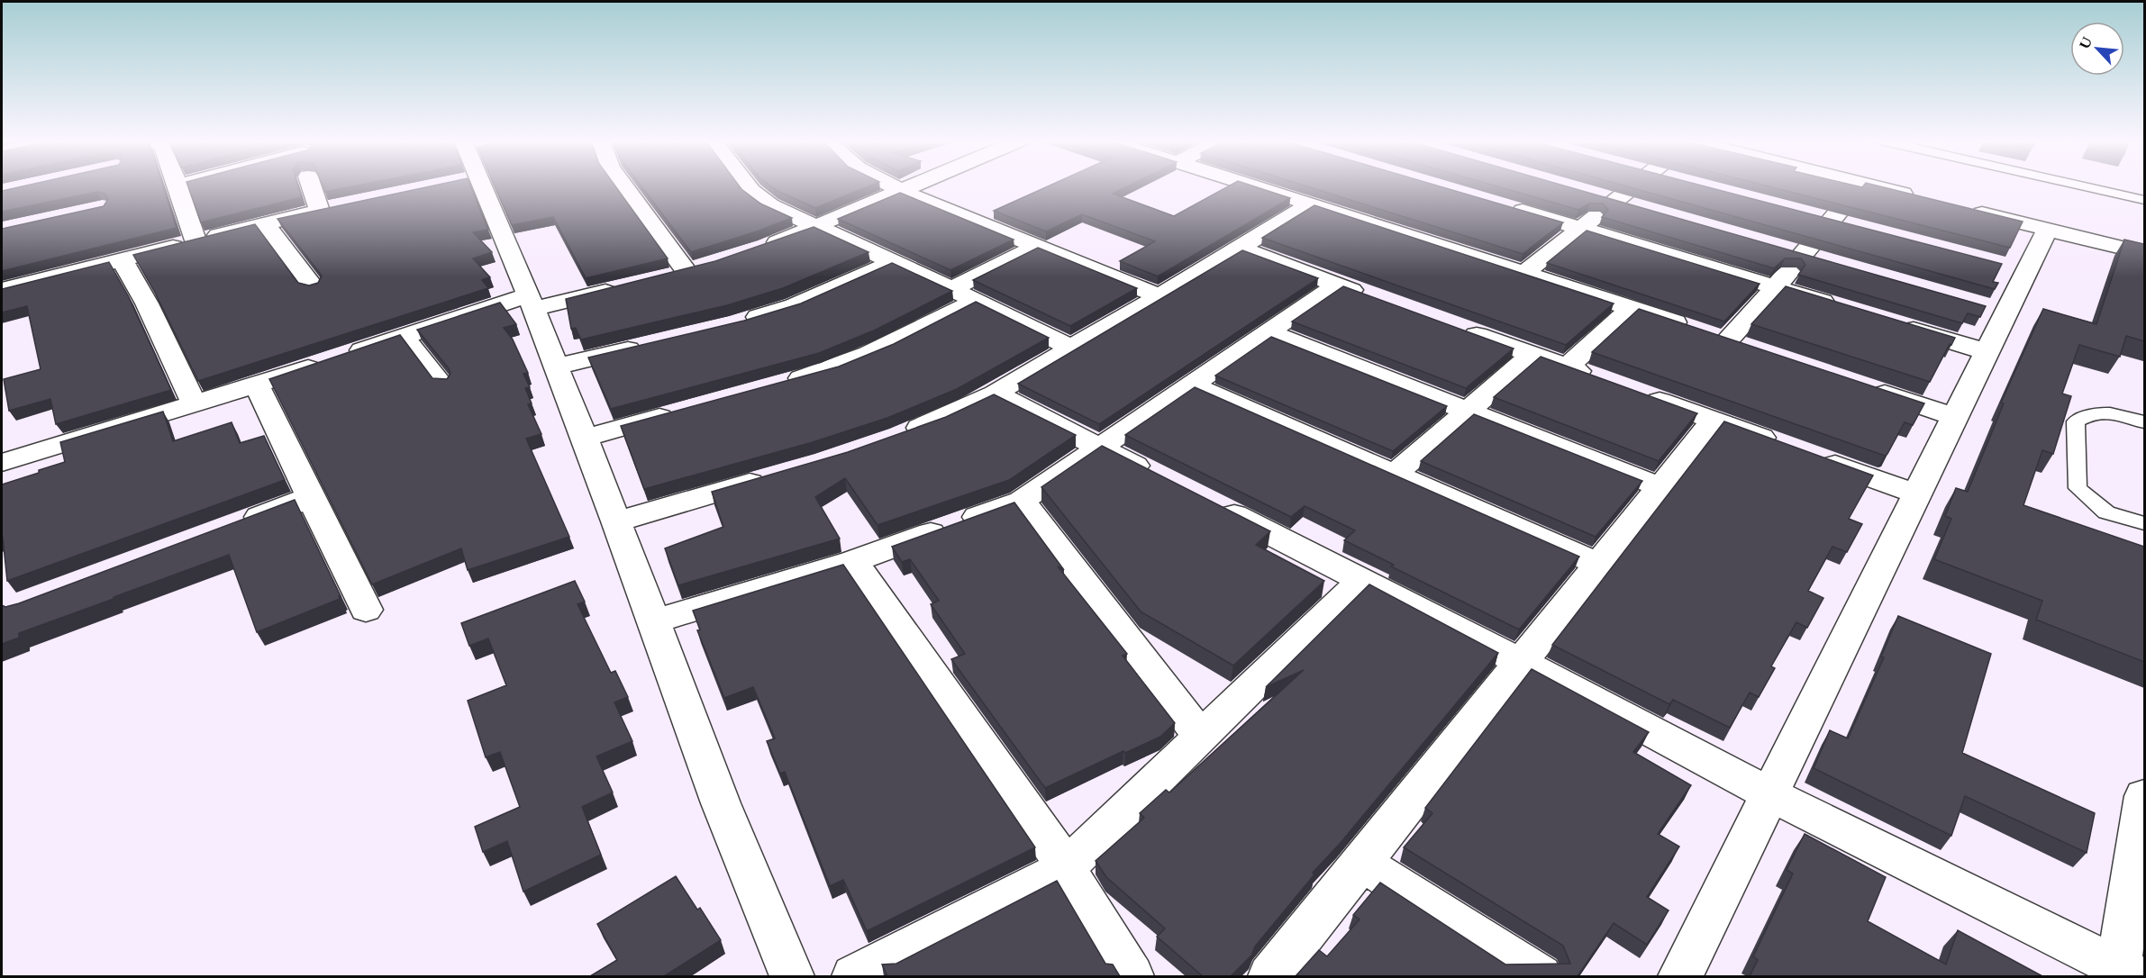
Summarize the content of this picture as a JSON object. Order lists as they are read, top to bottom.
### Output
{
  "north": "top left"
}
